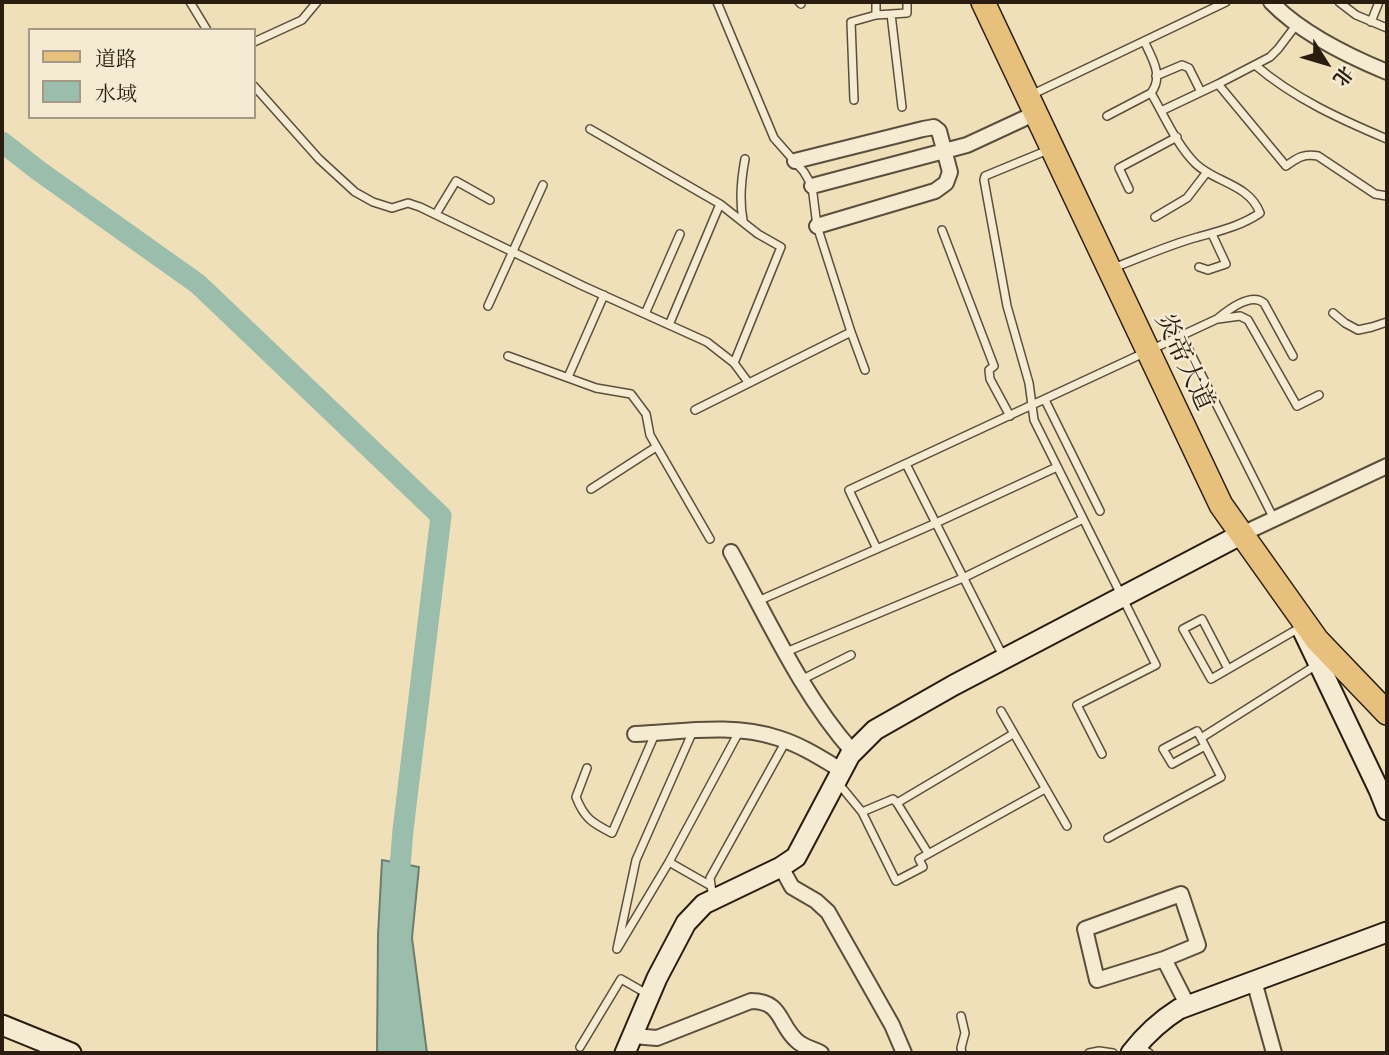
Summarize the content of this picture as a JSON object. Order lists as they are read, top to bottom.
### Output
{
  "streets": {
    "main road": ["炎帝大道"]
  },
  "legend": ["道路", "水域"],
  "north": "bottom right"
}
